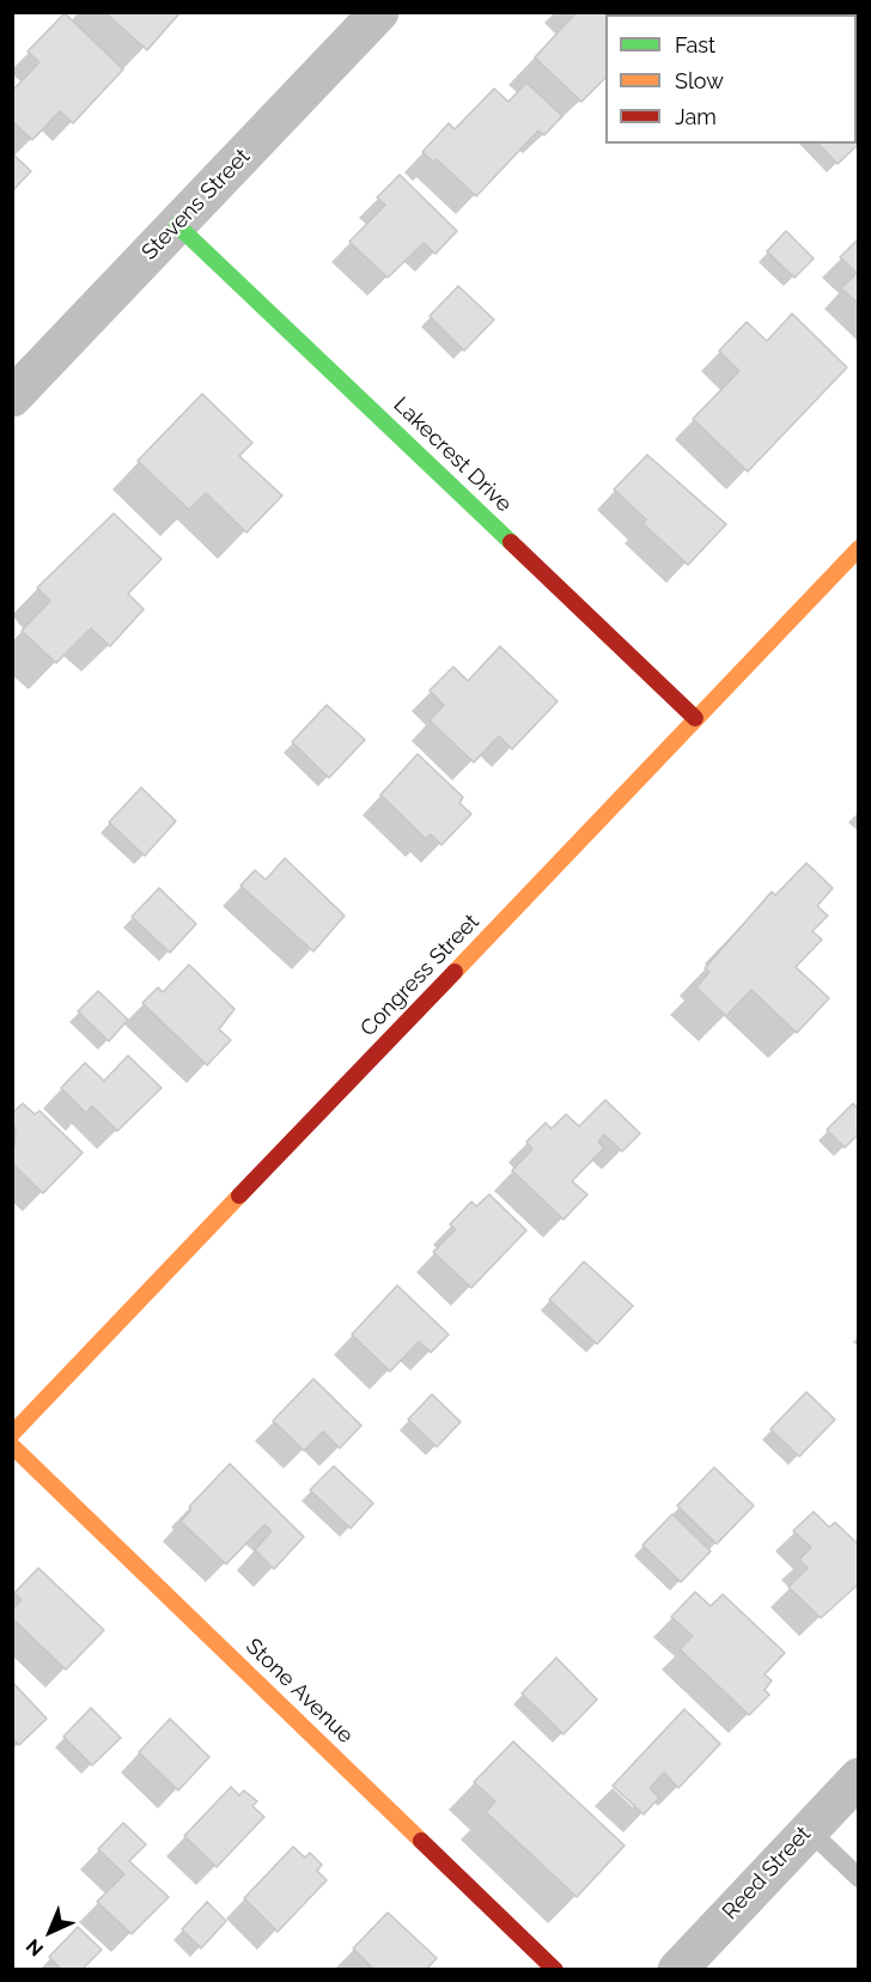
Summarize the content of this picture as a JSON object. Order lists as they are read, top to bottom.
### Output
{
  "streets": {
    "street": [
      "Stevens Street",
      "Lakecrest Drive",
      "Congress Street",
      "Stone Avenue",
      "Reed Street"
    ]
  },
  "crossings": [
    ["Stevens Street", "Lakecrest Drive"],
    ["Lakecrest Drive", "Congress Street"]
  ],
  "legend": ["Fast", "Slow", "Jam"],
  "north": "bottom left"
}
